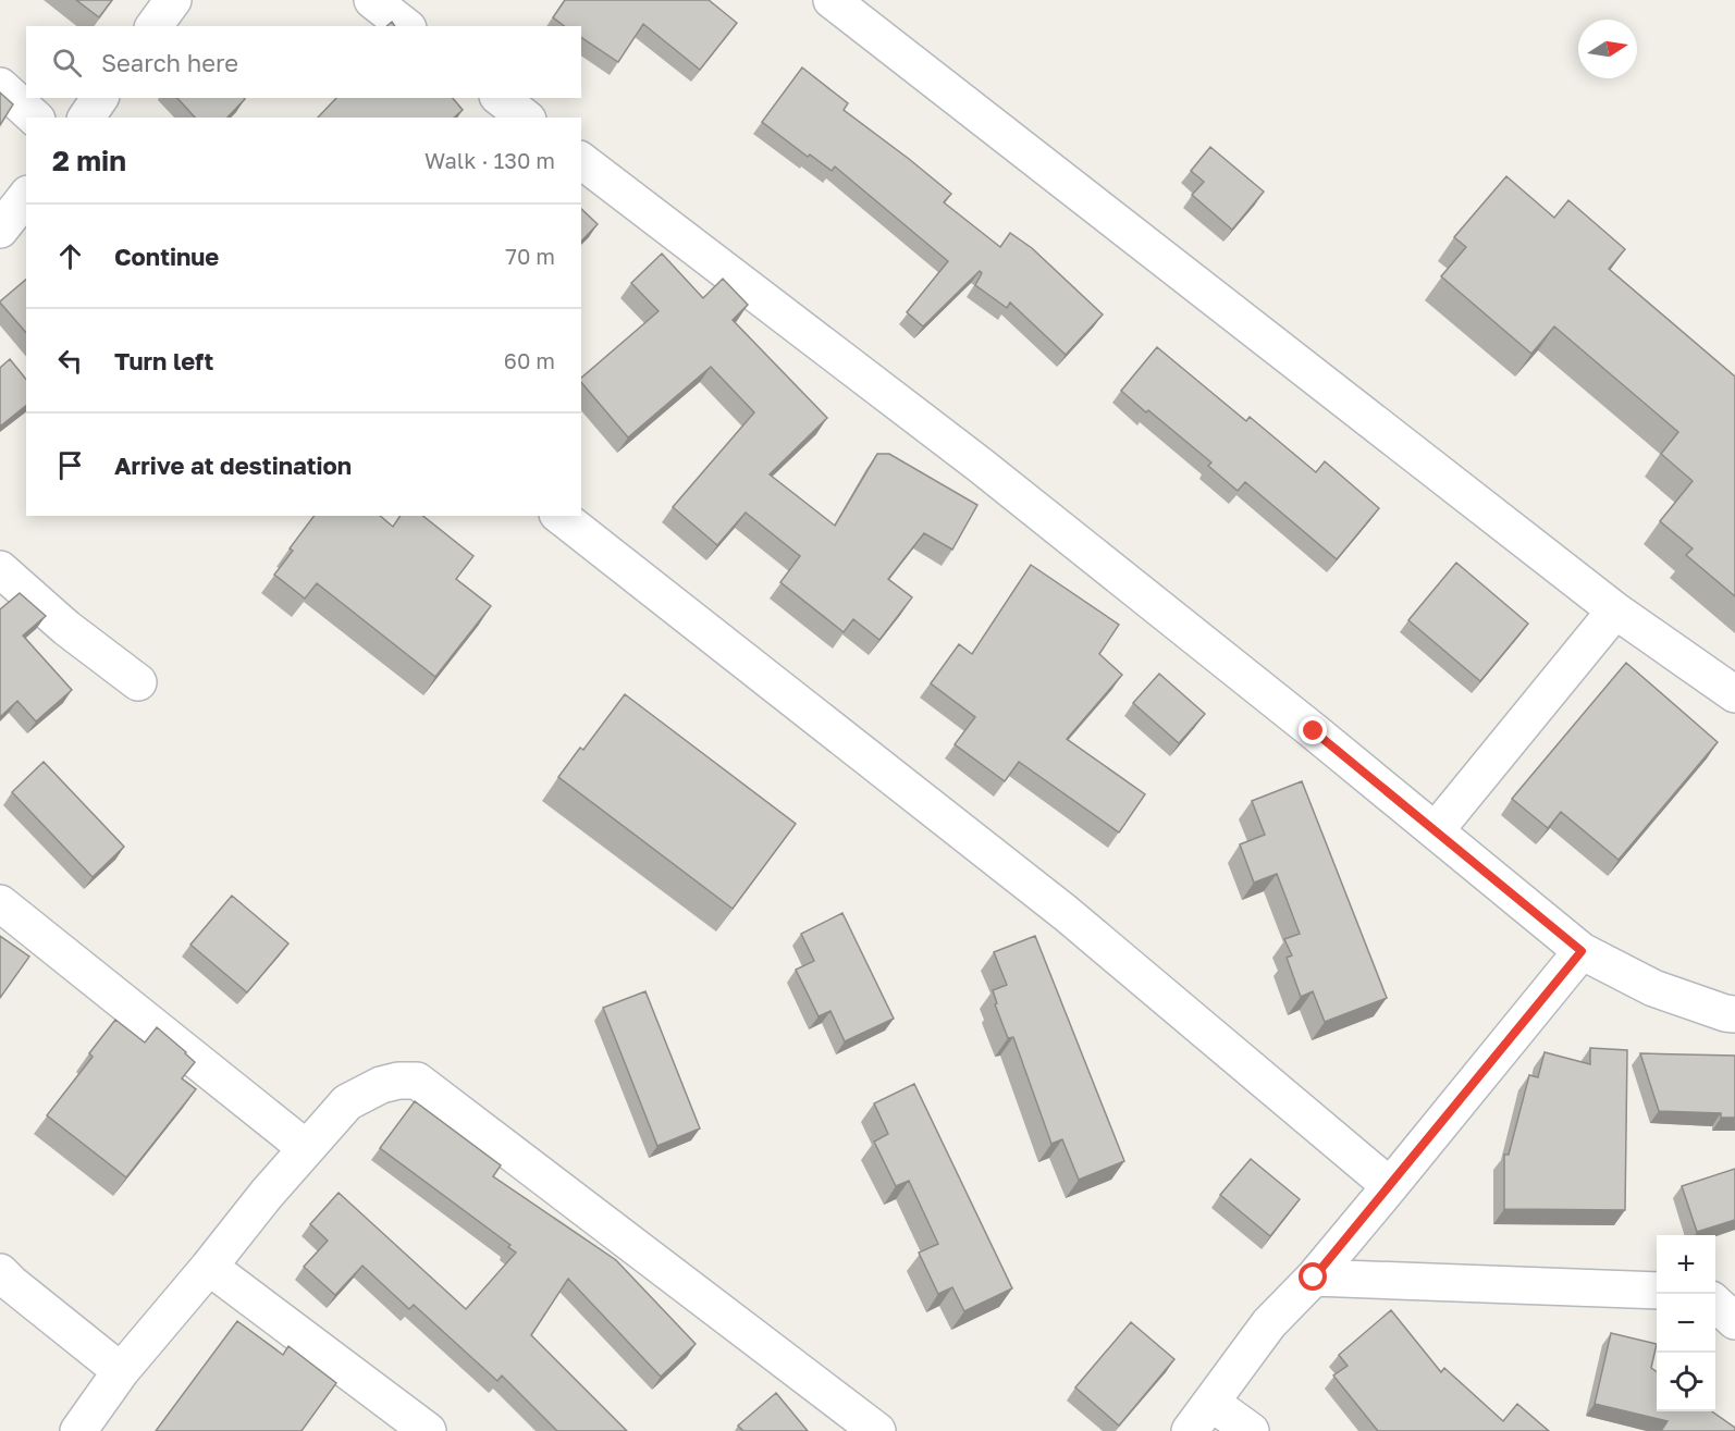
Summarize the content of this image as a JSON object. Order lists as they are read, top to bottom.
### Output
{
  "north": "right",
  "page": {
    "search": "Search here",
    "heading": ["2 min", "Walk · 130 m"],
    "list": [
      ["Continue", "70 m"],
      ["Turn left", "60 m"],
      "Arrive at destination"
    ],
    "map_buttons": ["+", "−"]
  }
}
